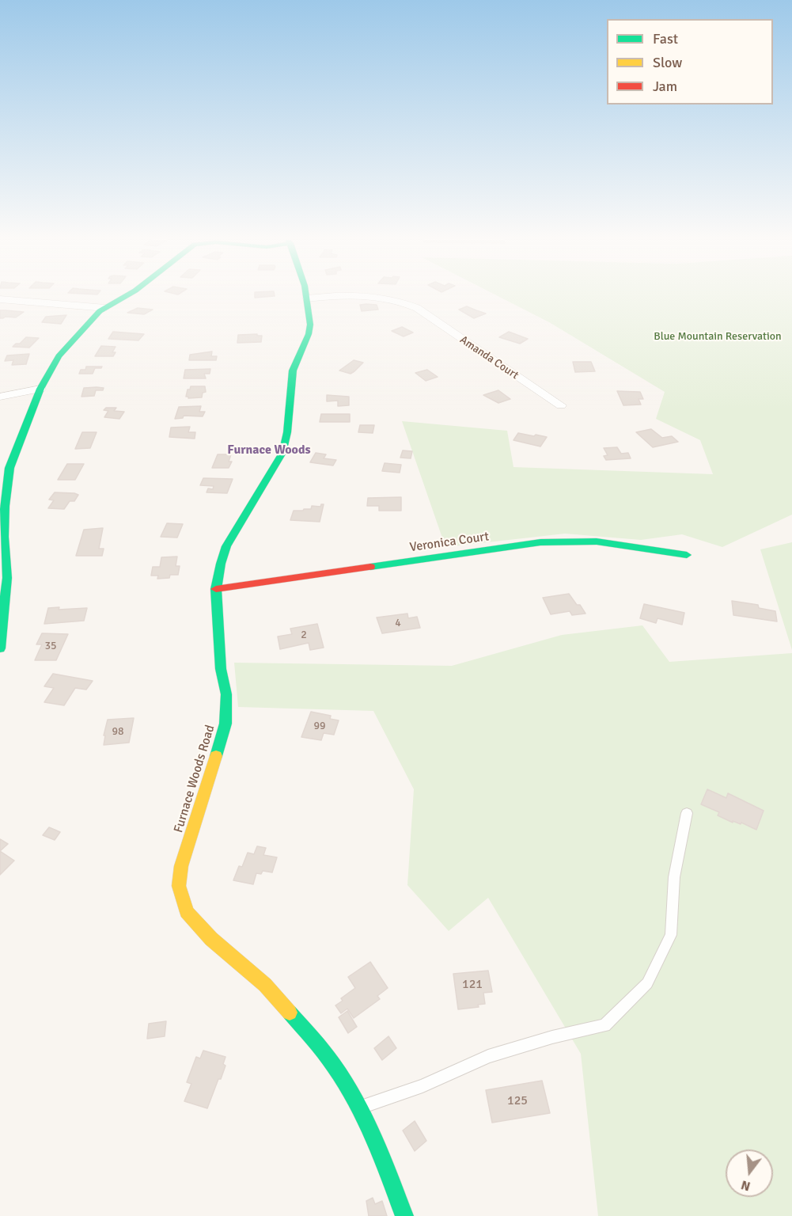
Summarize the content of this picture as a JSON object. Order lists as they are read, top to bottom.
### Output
{
  "streets": {
    "street": ["Amanda Court", "Veronica Court", "Furnace Woods Road"]
  },
  "crossings": [
    ["Amanda Court", "Furnace Woods Road"],
    ["Veronica Court", "Furnace Woods Road"]
  ],
  "districts": ["Furnace Woods"],
  "parks": ["Blue Mountain Reservation"],
  "house_numbers": [
    "4",
    "2",
    "35",
    "99",
    "98",
    "121",
    "125"
  ],
  "legend": ["Fast", "Slow", "Jam"],
  "north": "bottom"
}
